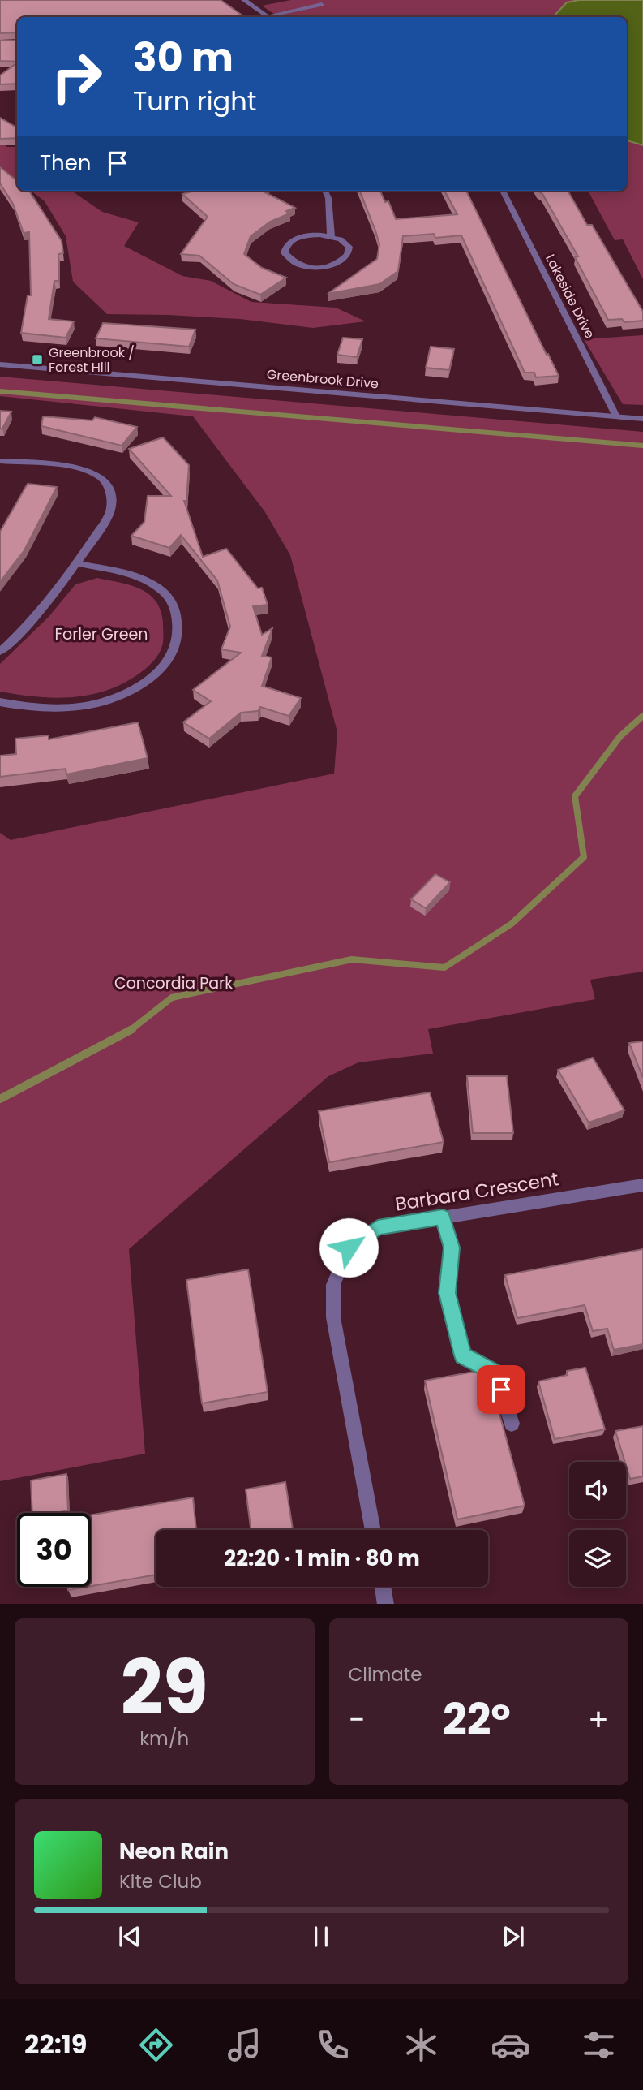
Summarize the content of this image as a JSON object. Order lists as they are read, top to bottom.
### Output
{
  "streets": {
    "street": ["Lakeside Drive", "Greenbrook Drive", "Barbara Crescent"]
  },
  "crossings": [
    ["Lakeside Drive", "Greenbrook Drive"]
  ],
  "parks": ["Forler Green", "Concordia Park"],
  "places": {
    "transit": ["Greenbrook / Forest Hill"]
  },
  "page": {
    "turn": ["30 m", "Turn right"],
    "then": "Then",
    "limit": "30",
    "trip": "22:20 · 1 min · 80 m",
    "tile": [
      ["29", "km/h"],
      "Climate"
    ],
    "heat": ["−", "22°", "+"],
    "song": ["Neon Rain", "Kite Club"],
    "tabs": "22:19"
  }
}
